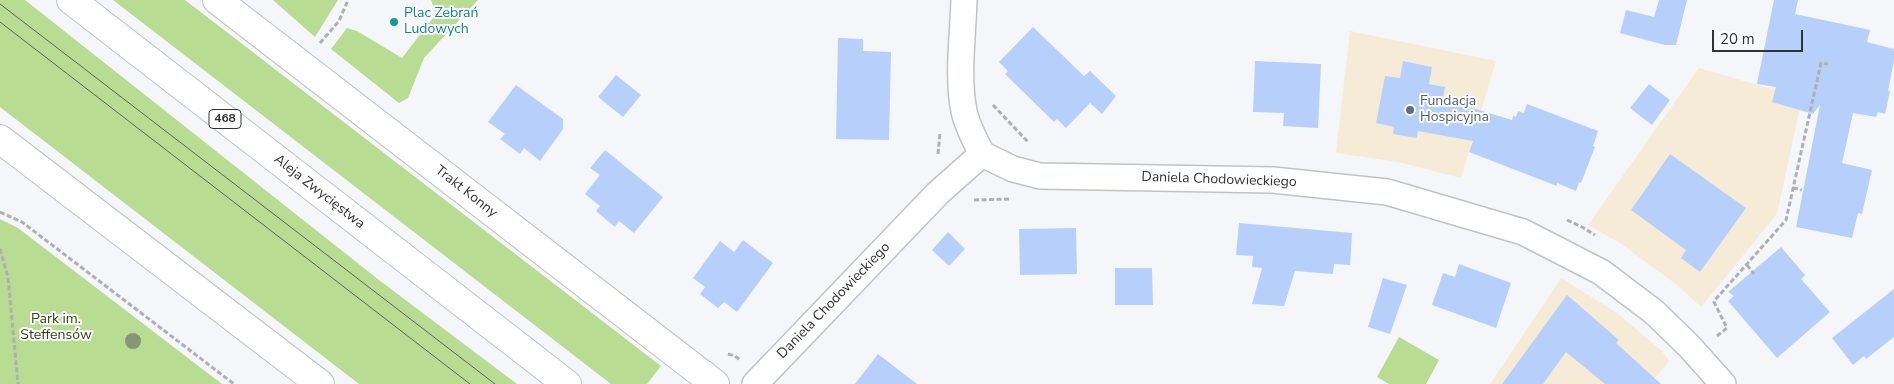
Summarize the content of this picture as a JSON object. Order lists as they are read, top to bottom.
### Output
{
  "streets": {
    "main road": ["468", "Aleja Zwycięstwa", "Trakt Konny"],
    "street": ["Daniela Chodowieckiego"]
  },
  "parks": ["Park im. Steffensów"],
  "places": ["Plac Zebrań Ludowych", "Fundacja Hospicyjna"],
  "scale_bar": "20 m"
}
